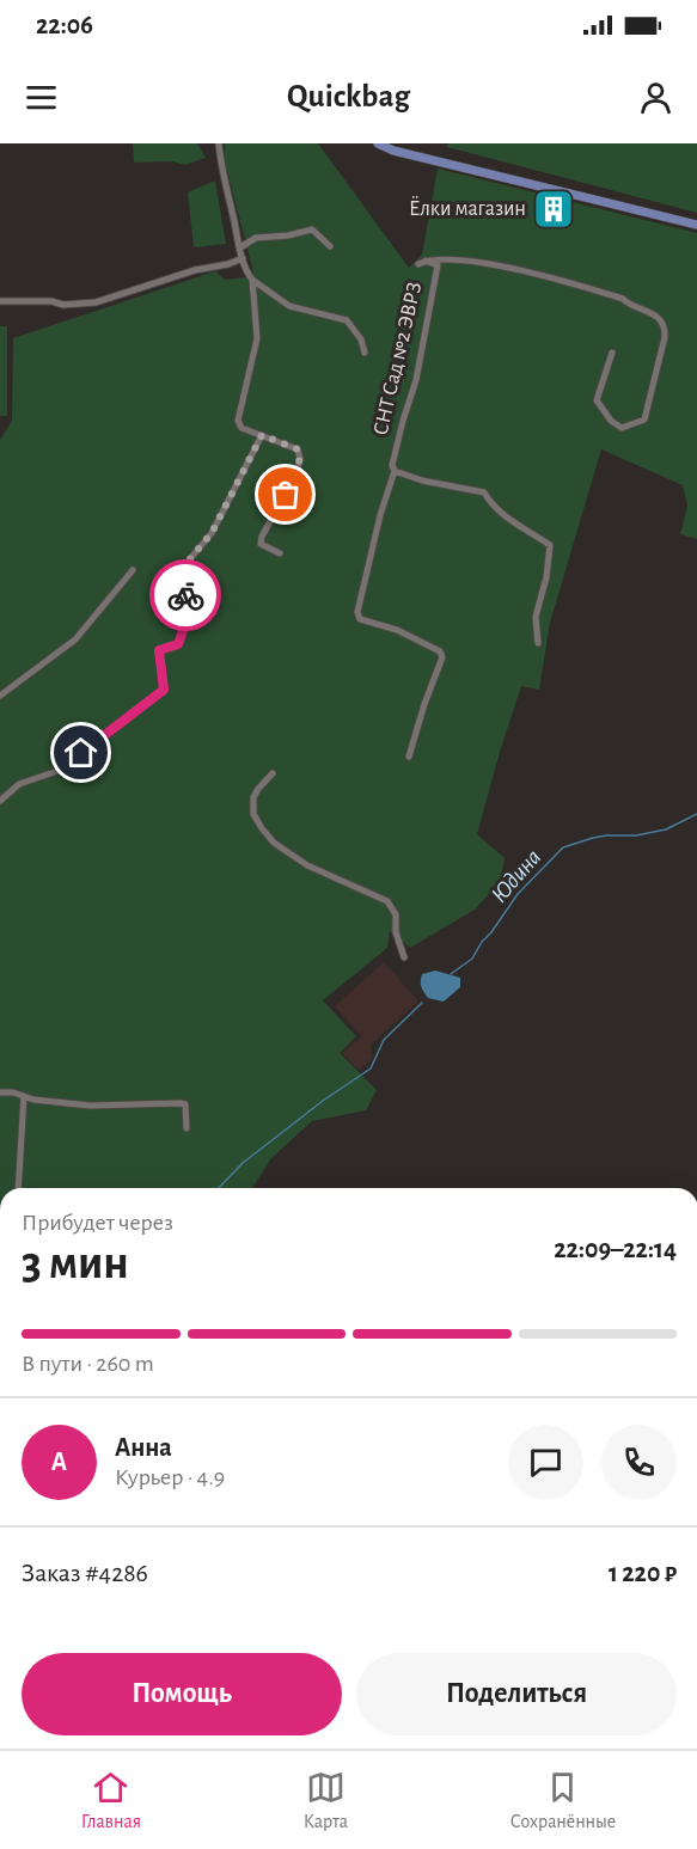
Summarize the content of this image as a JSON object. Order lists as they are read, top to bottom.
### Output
{
  "streets": {
    "street": ["СНТ Сад №2 ЭВРЗ"]
  },
  "water": ["Юдина"],
  "places": {
    "building": ["Ёлки магазин"]
  },
  "page": {
    "status": "22:06",
    "header": "Quickbag",
    "heading": ["3 мин", "Прибудет через", "22:09–22:14"],
    "panel": [
      "Анна",
      "Курьер · 4.9",
      "Заказ #4286",
      "1 220 ₽"
    ],
    "bar": "В пути · 260 m",
    "round": "А",
    "buttons": ["Помощь", "Поделиться"],
    "tabs": ["Главная", "Карта", "Сохранённые"]
  }
}
